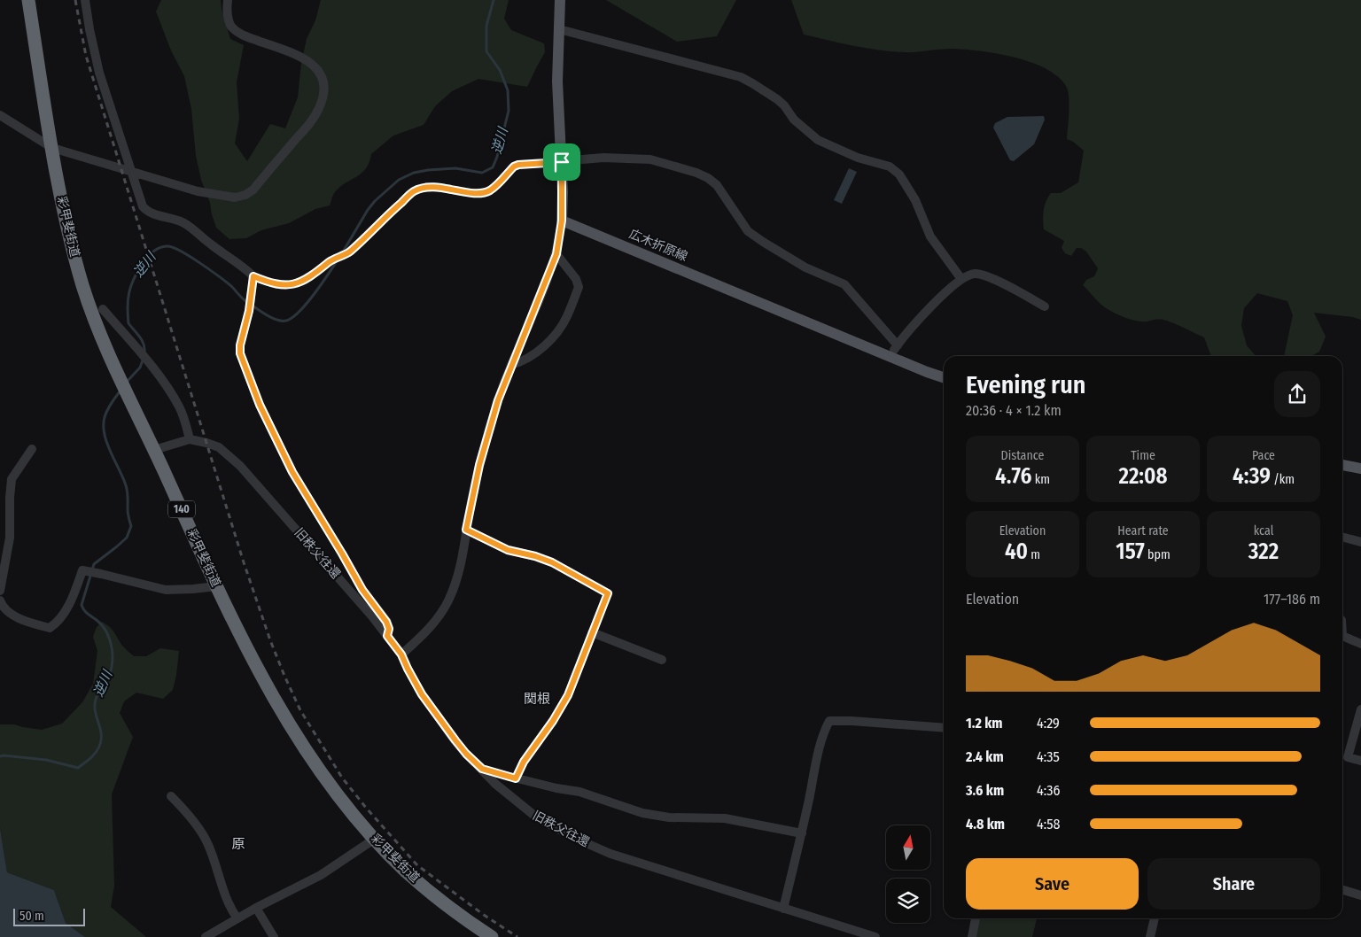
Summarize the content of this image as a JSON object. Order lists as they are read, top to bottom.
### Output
{
  "streets": {
    "highway": ["彩甲斐街道", "140"],
    "main road": ["広木折原線"],
    "street": ["旧秩父往還"]
  },
  "districts": ["関根", "原"],
  "water": ["逆川"],
  "scale_bar": "50 m",
  "north": "top",
  "page": {
    "heading": ["Evening run", "20:36 · 4 × 1.2 km"],
    "stats": [
      ["Distance", "4.76 km"],
      ["Time", "22:08"],
      ["Pace", "4:39 /km"],
      ["Elevation", "40 m"],
      ["Heart rate", "157 bpm"],
      ["kcal", "322"]
    ],
    "chart": ["Elevation", "177–186 m"],
    "list": [
      {
        "name": "1.2 km",
        "note": "4:29"
      },
      {
        "name": "2.4 km",
        "note": "4:35"
      },
      {
        "name": "3.6 km",
        "note": "4:36"
      },
      {
        "name": "4.8 km",
        "note": "4:58"
      }
    ],
    "buttons": ["Save", "Share"],
    "scale": "50 m"
  }
}
